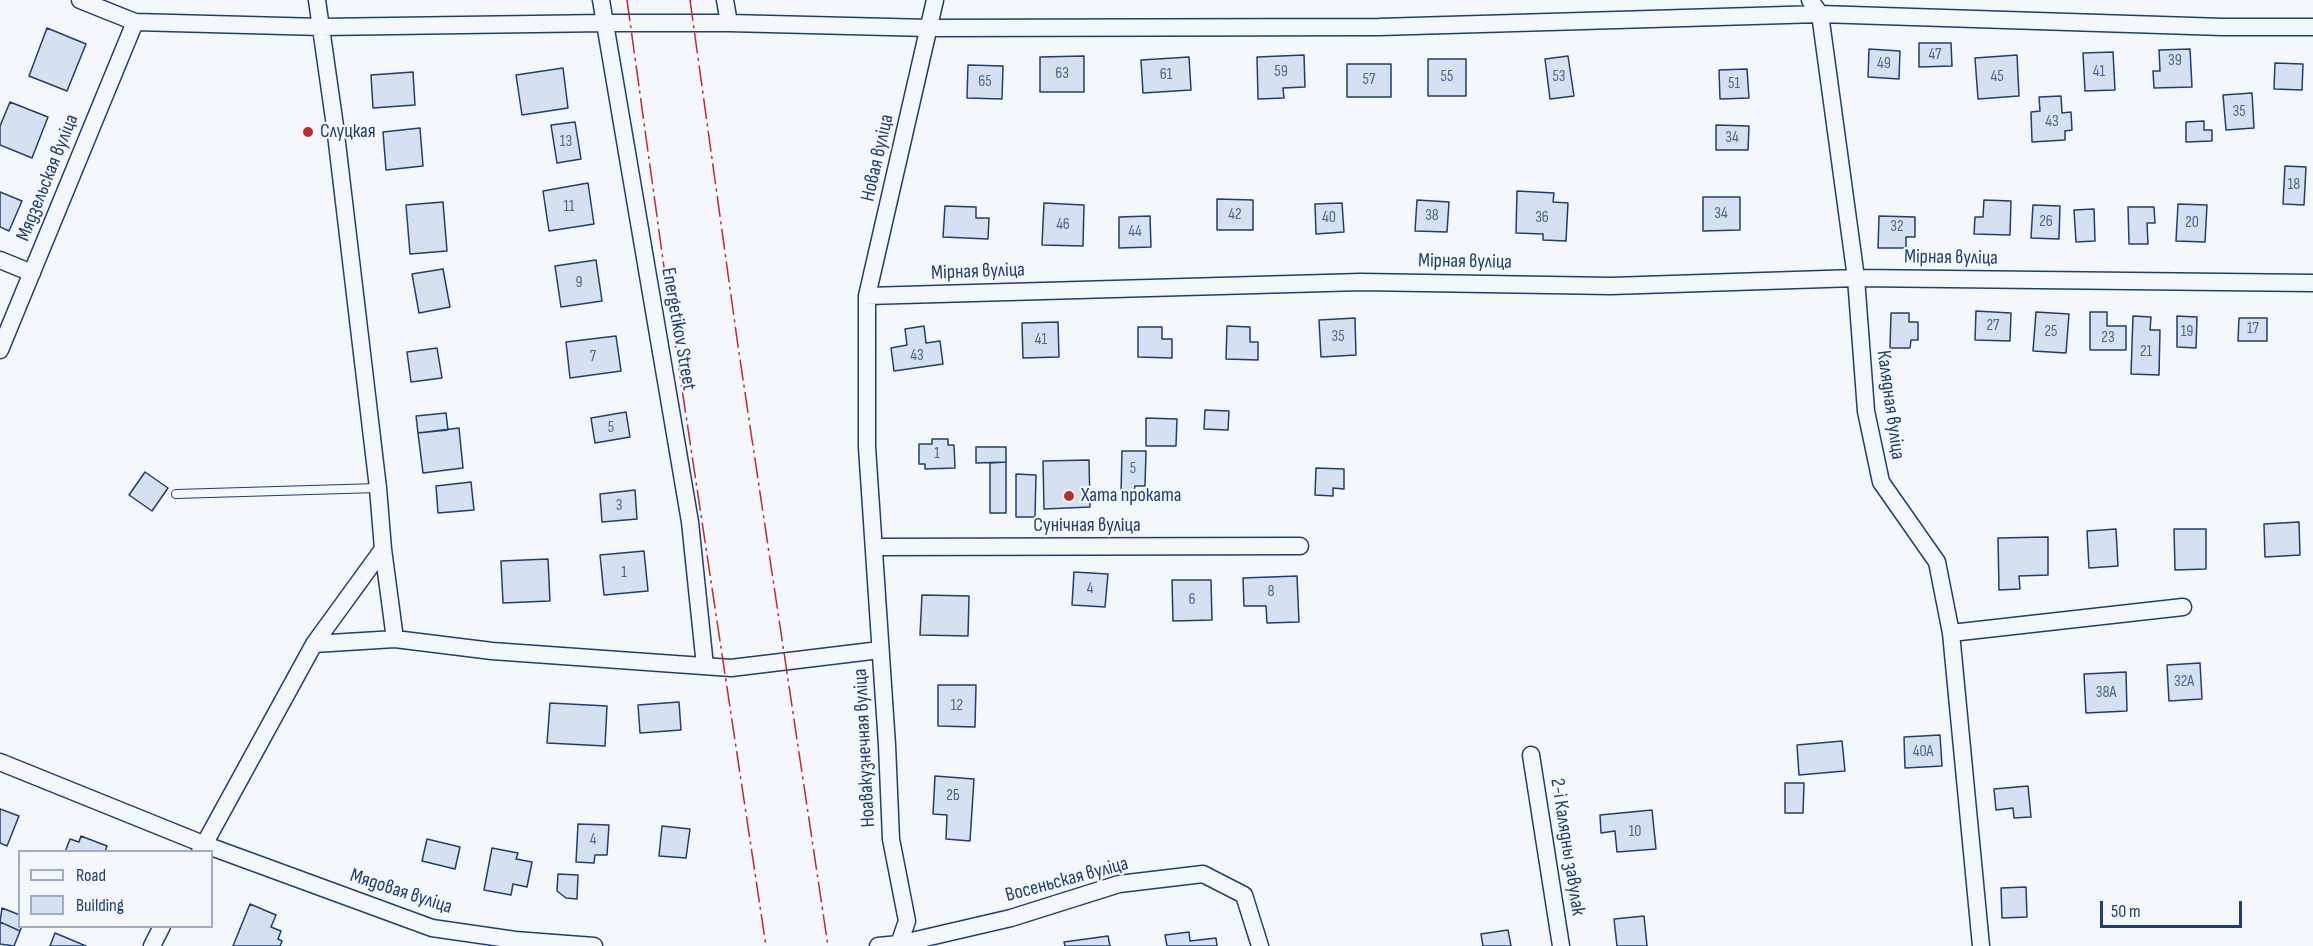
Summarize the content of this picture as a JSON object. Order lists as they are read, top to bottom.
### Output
{
  "streets": {
    "street": [
      "Новая вуліца",
      "Мядзельская вуліца",
      "Мірная вуліца",
      "Energetikov Street",
      "Калядная вуліца",
      "Сунічная вуліца",
      "Ноавакузнечная вуліца",
      "2-і Калядны завулак",
      "Восеньская вуліца",
      "Мядовая вуліца"
    ]
  },
  "crossings": [
    ["Новая вуліца", "Мірная вуліца"],
    ["Мірная вуліца", "Калядная вуліца"],
    ["Сунічная вуліца", "Ноавакузнечная вуліца"],
    ["Ноавакузнечная вуліца", "Восеньская вуліца"]
  ],
  "places": ["Слуцкая", "Хата проката"],
  "house_numbers": [
    "47",
    "39",
    "49",
    "59",
    "41",
    "63",
    "61",
    "55",
    "53",
    "45",
    "57",
    "65",
    "51",
    "35",
    "43",
    "34",
    "13",
    "18",
    "11",
    "34",
    "42",
    "38",
    "40",
    "36",
    "26",
    "20",
    "46",
    "32",
    "44",
    "9",
    "27",
    "17",
    "25",
    "19",
    "35",
    "23",
    "41",
    "21",
    "43",
    "7",
    "5",
    "1",
    "5",
    "3",
    "1",
    "4",
    "8",
    "6",
    "32А",
    "38А",
    "12",
    "40А",
    "2Б",
    "10",
    "4"
  ],
  "legend": ["Road", "Building"],
  "scale_bar": "50 m"
}
